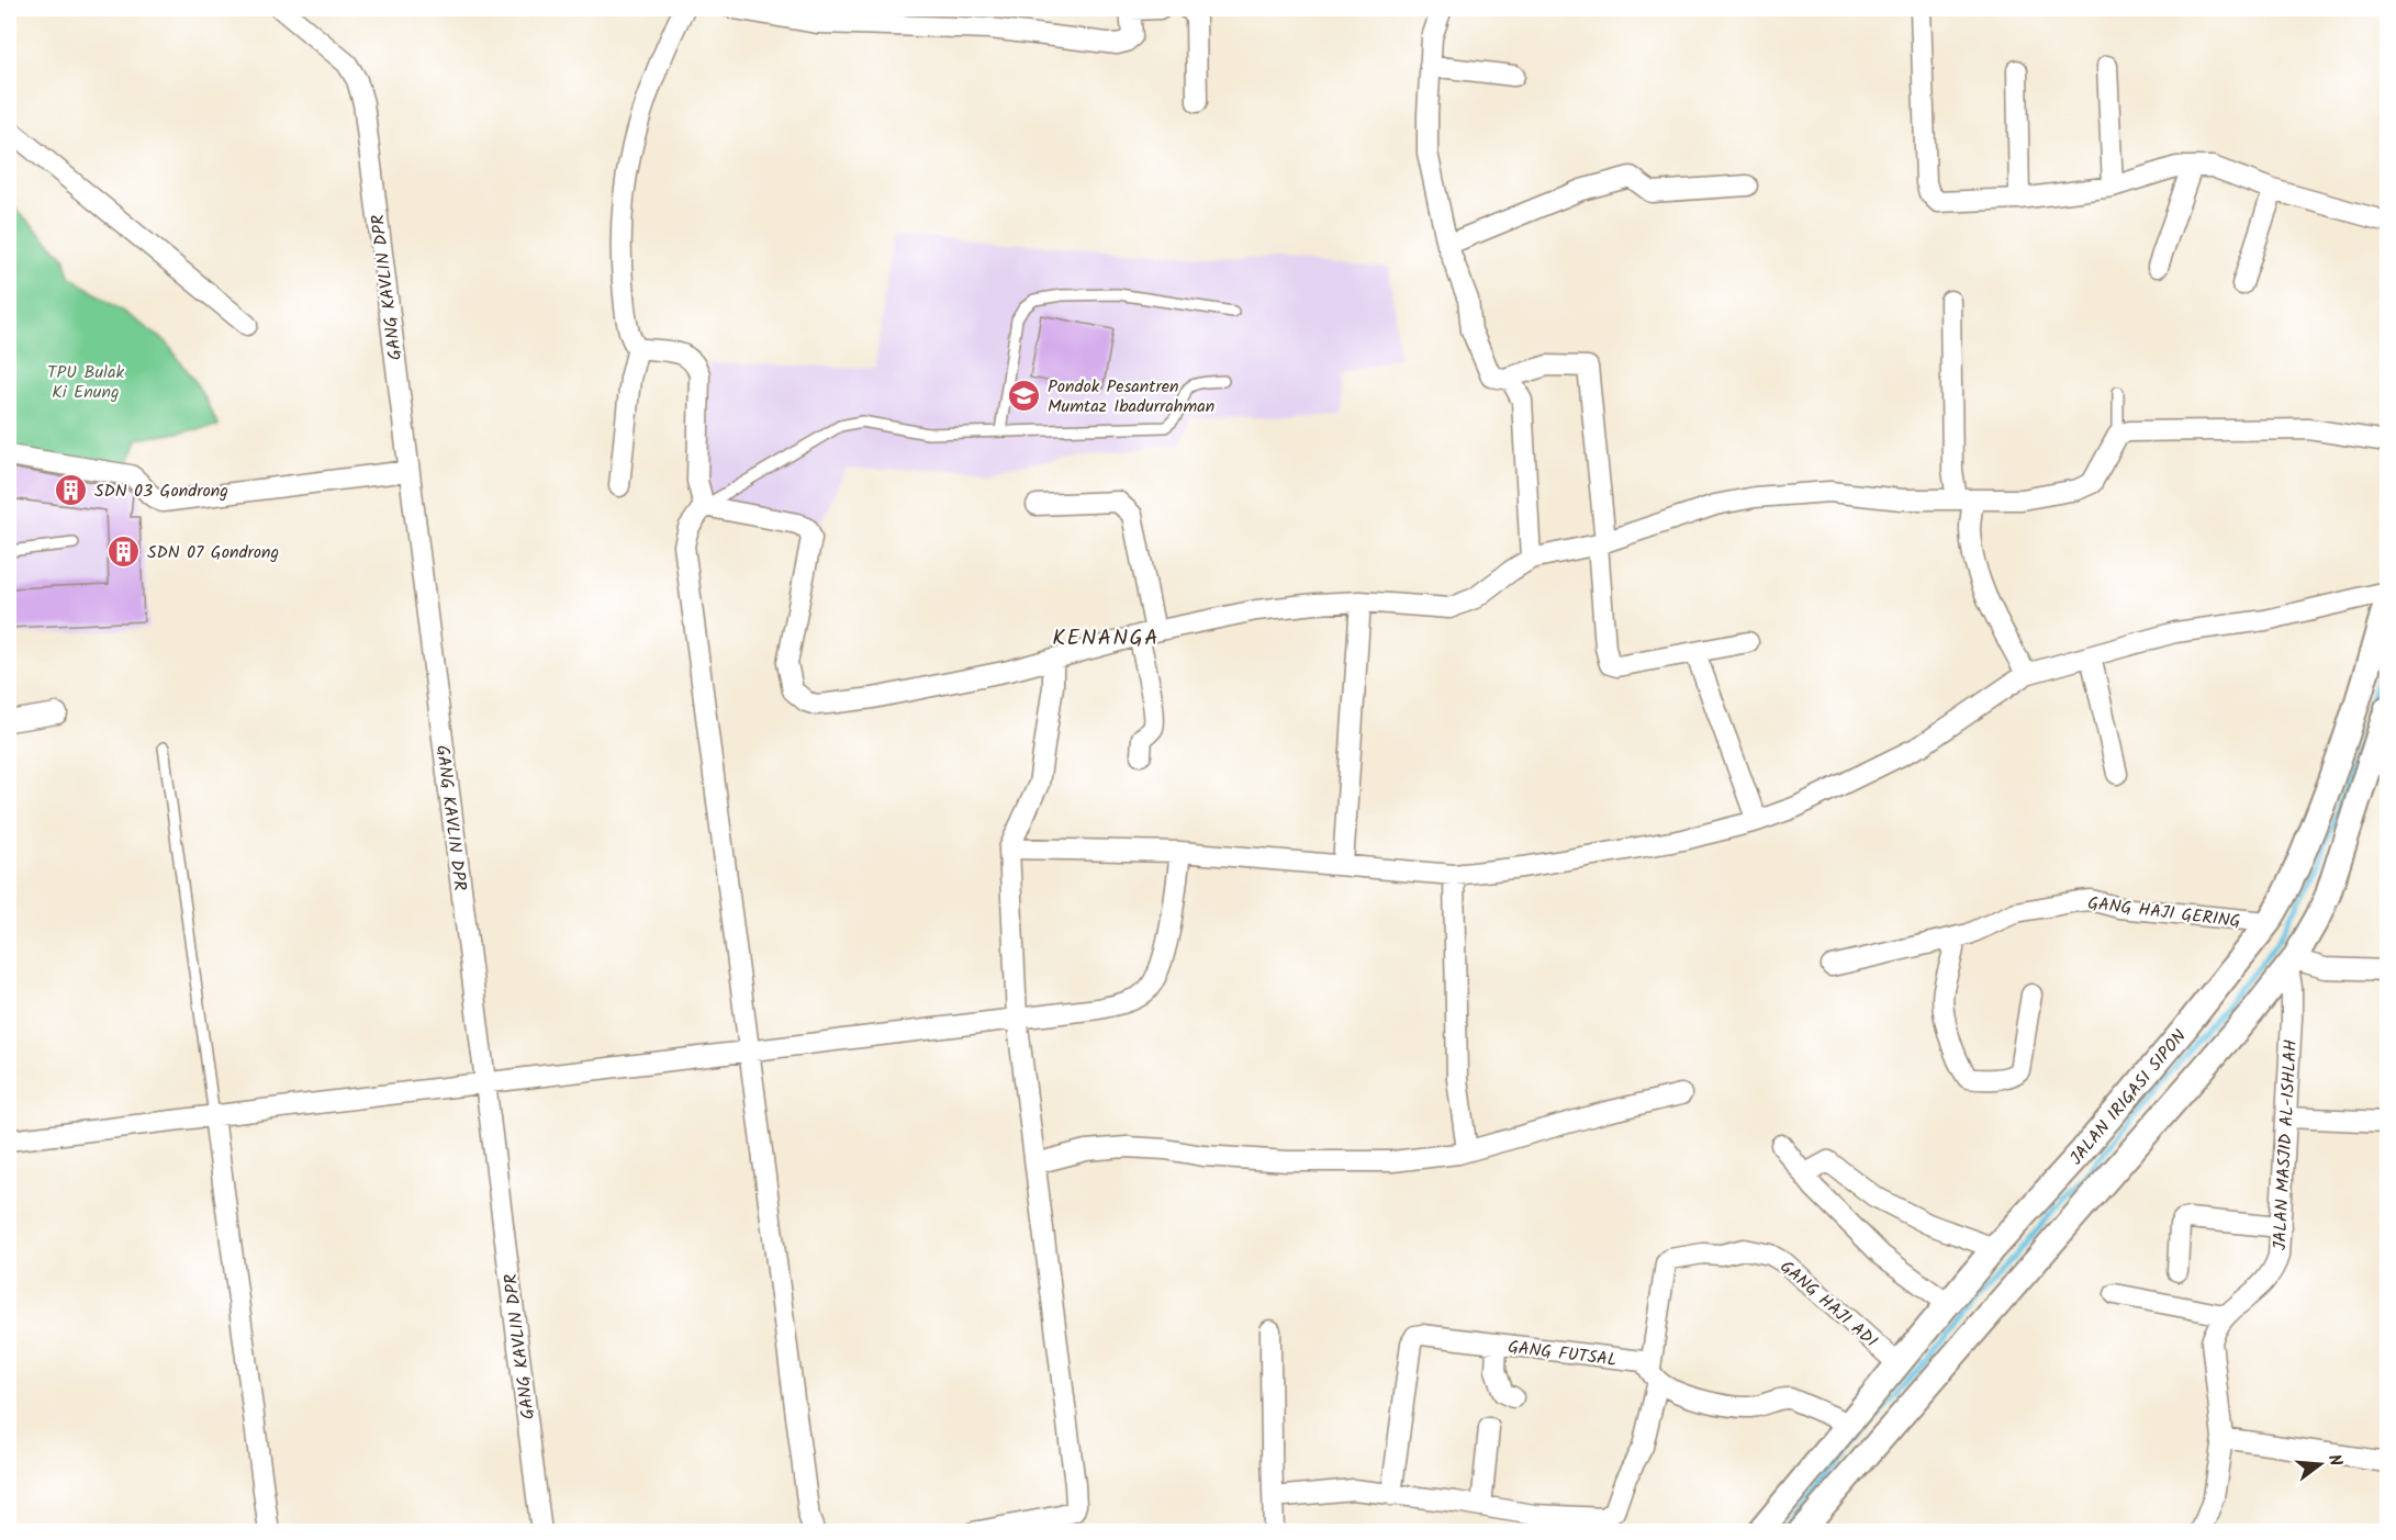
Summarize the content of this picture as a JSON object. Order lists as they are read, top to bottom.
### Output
{
  "streets": {
    "street": [
      "GANG KAVLIN DPR",
      "GANG HAJI GERING",
      "JALAN IRIGASI SIPON",
      "JALAN MASJID AL-ISHLAH",
      "GANG HAJI ADI",
      "GANG FUTSAL"
    ]
  },
  "crossings": [
    ["GANG HAJI GERING", "JALAN IRIGASI SIPON"],
    ["JALAN IRIGASI SIPON", "JALAN MASJID AL-ISHLAH"],
    ["JALAN IRIGASI SIPON", "GANG HAJI ADI"],
    ["JALAN IRIGASI SIPON", "GANG FUTSAL"],
    ["GANG HAJI ADI", "GANG FUTSAL"]
  ],
  "districts": ["KENANGA"],
  "parks": ["TPU Bulak Ki Enung"],
  "places": {
    "school or university": ["Pondok Pesantren Mumtaz Ibadurrahman"],
    "building": ["SDN 03 Gondrong", "SDN 07 Gondrong"]
  },
  "north": "right"
}
